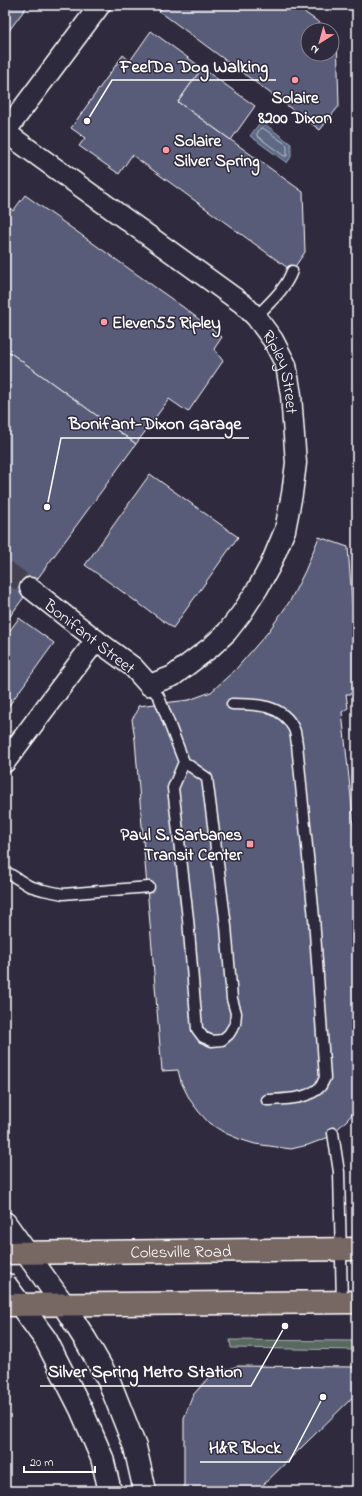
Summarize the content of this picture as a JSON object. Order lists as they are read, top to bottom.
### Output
{
  "streets": {
    "main road": ["Colesville Road"],
    "street": ["Ripley Street", "Bonifant Street"]
  },
  "crossings": [
    ["Ripley Street", "Bonifant Street"]
  ],
  "places": {
    "other": [
      "Solaire 8200 Dixon",
      "FeelDa Dog Walking",
      "Solaire Silver Spring",
      "Eleven55 Ripley",
      "Bonifant-Dixon Garage",
      "Silver Spring Metro Station",
      "H&R Block"
    ],
    "transit": ["Paul S. Sarbanes Transit Center"]
  },
  "scale_bar": "20 m",
  "north": "bottom left"
}
